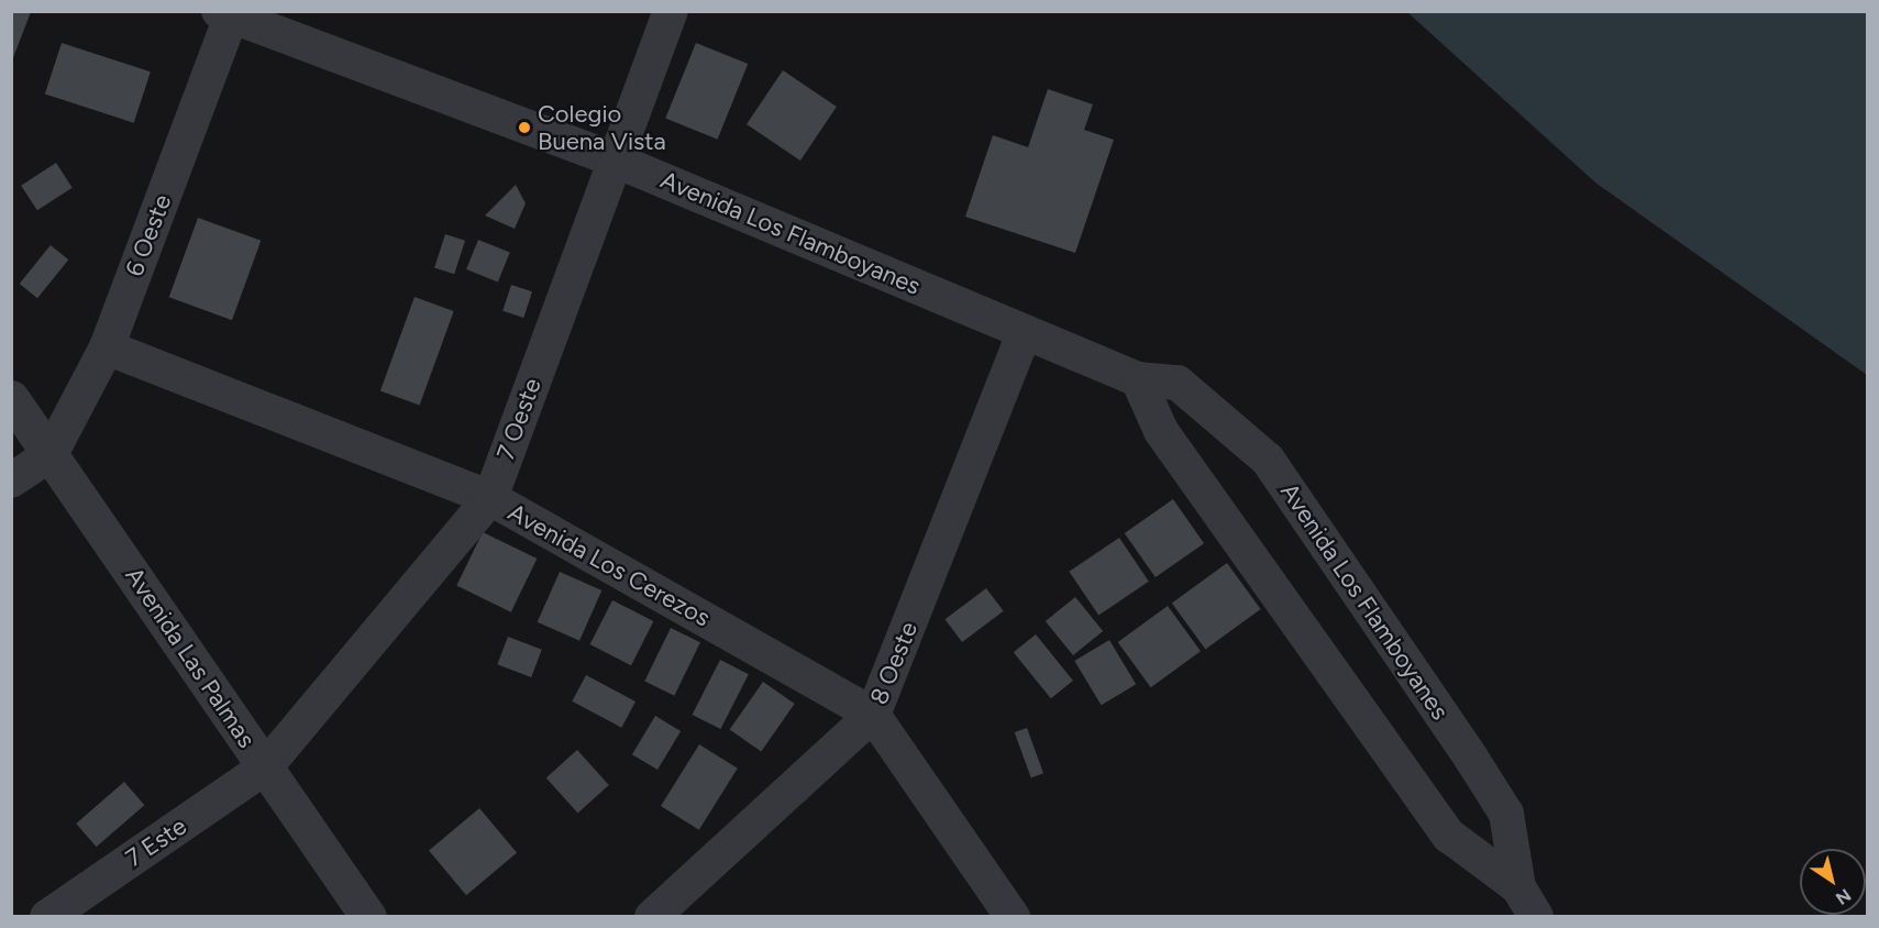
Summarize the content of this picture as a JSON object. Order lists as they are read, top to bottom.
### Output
{
  "streets": {
    "street": [
      "Avenida Los Flamboyanes",
      "6 Oeste",
      "7 Oeste",
      "Avenida Los Cerezos",
      "Avenida Las Palmas",
      "8 Oeste",
      "7 Este"
    ]
  },
  "crossings": [
    ["Avenida Los Flamboyanes", "6 Oeste"],
    ["Avenida Los Flamboyanes", "7 Oeste"],
    ["Avenida Los Flamboyanes", "8 Oeste"],
    ["6 Oeste", "Avenida Los Cerezos"],
    ["6 Oeste", "Avenida Las Palmas"],
    ["7 Oeste", "Avenida Los Cerezos"],
    ["7 Oeste", "Avenida Las Palmas"],
    ["7 Oeste", "7 Este"],
    ["Avenida Los Cerezos", "8 Oeste"],
    ["Avenida Las Palmas", "7 Este"]
  ],
  "places": ["Colegio Buena Vista"],
  "north": "bottom right"
}
